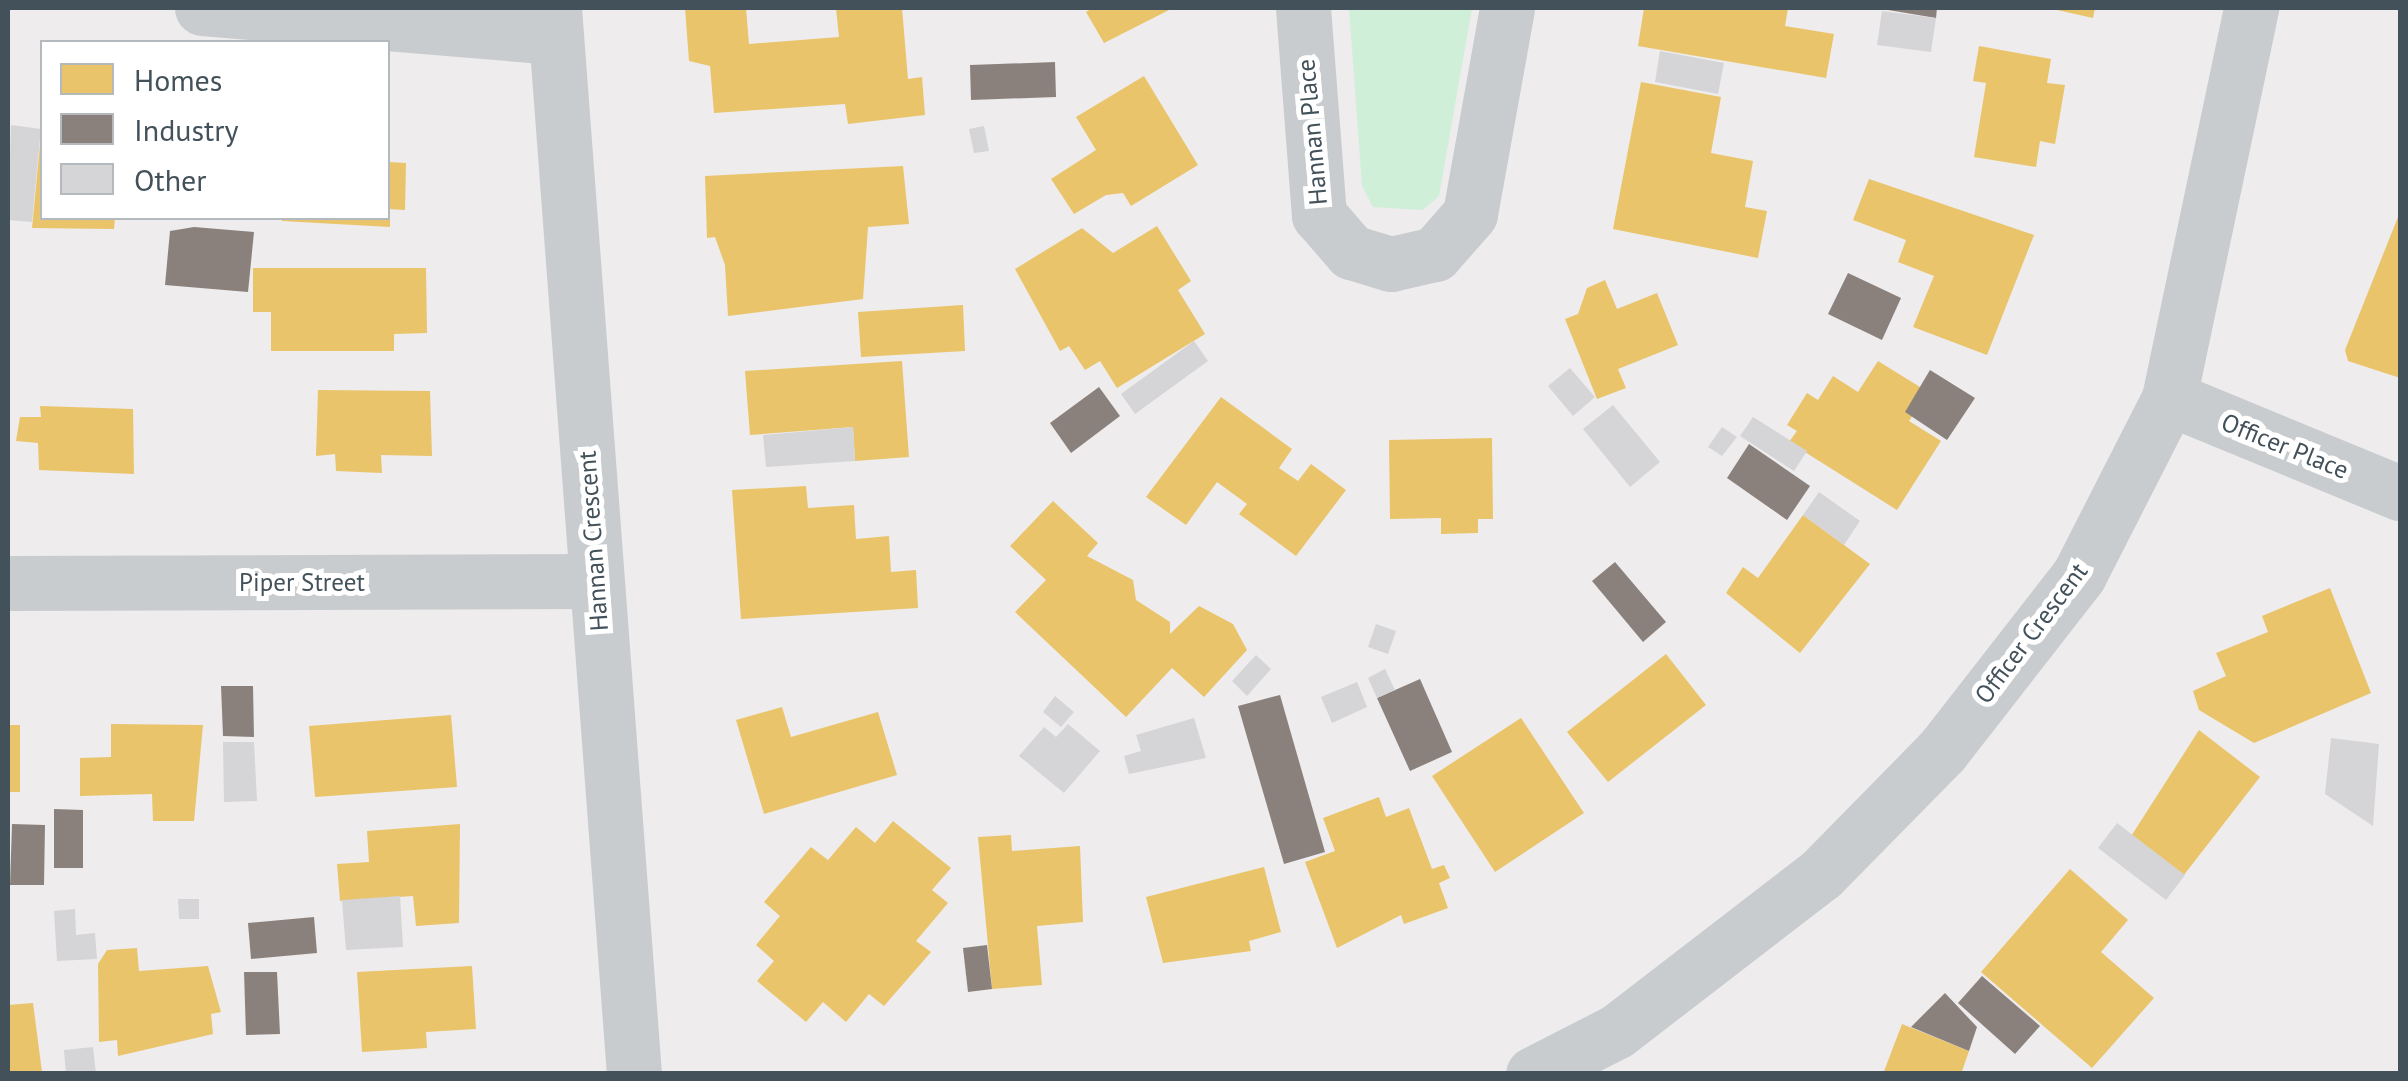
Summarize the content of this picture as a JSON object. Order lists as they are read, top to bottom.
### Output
{
  "streets": {
    "street": [
      "Hannan Place",
      "Officer Place",
      "Hannan Crescent",
      "Piper Street",
      "Officer Crescent"
    ]
  },
  "crossings": [
    ["Officer Place", "Officer Crescent"],
    ["Hannan Crescent", "Piper Street"]
  ],
  "legend": ["Homes", "Industry", "Other"]
}
